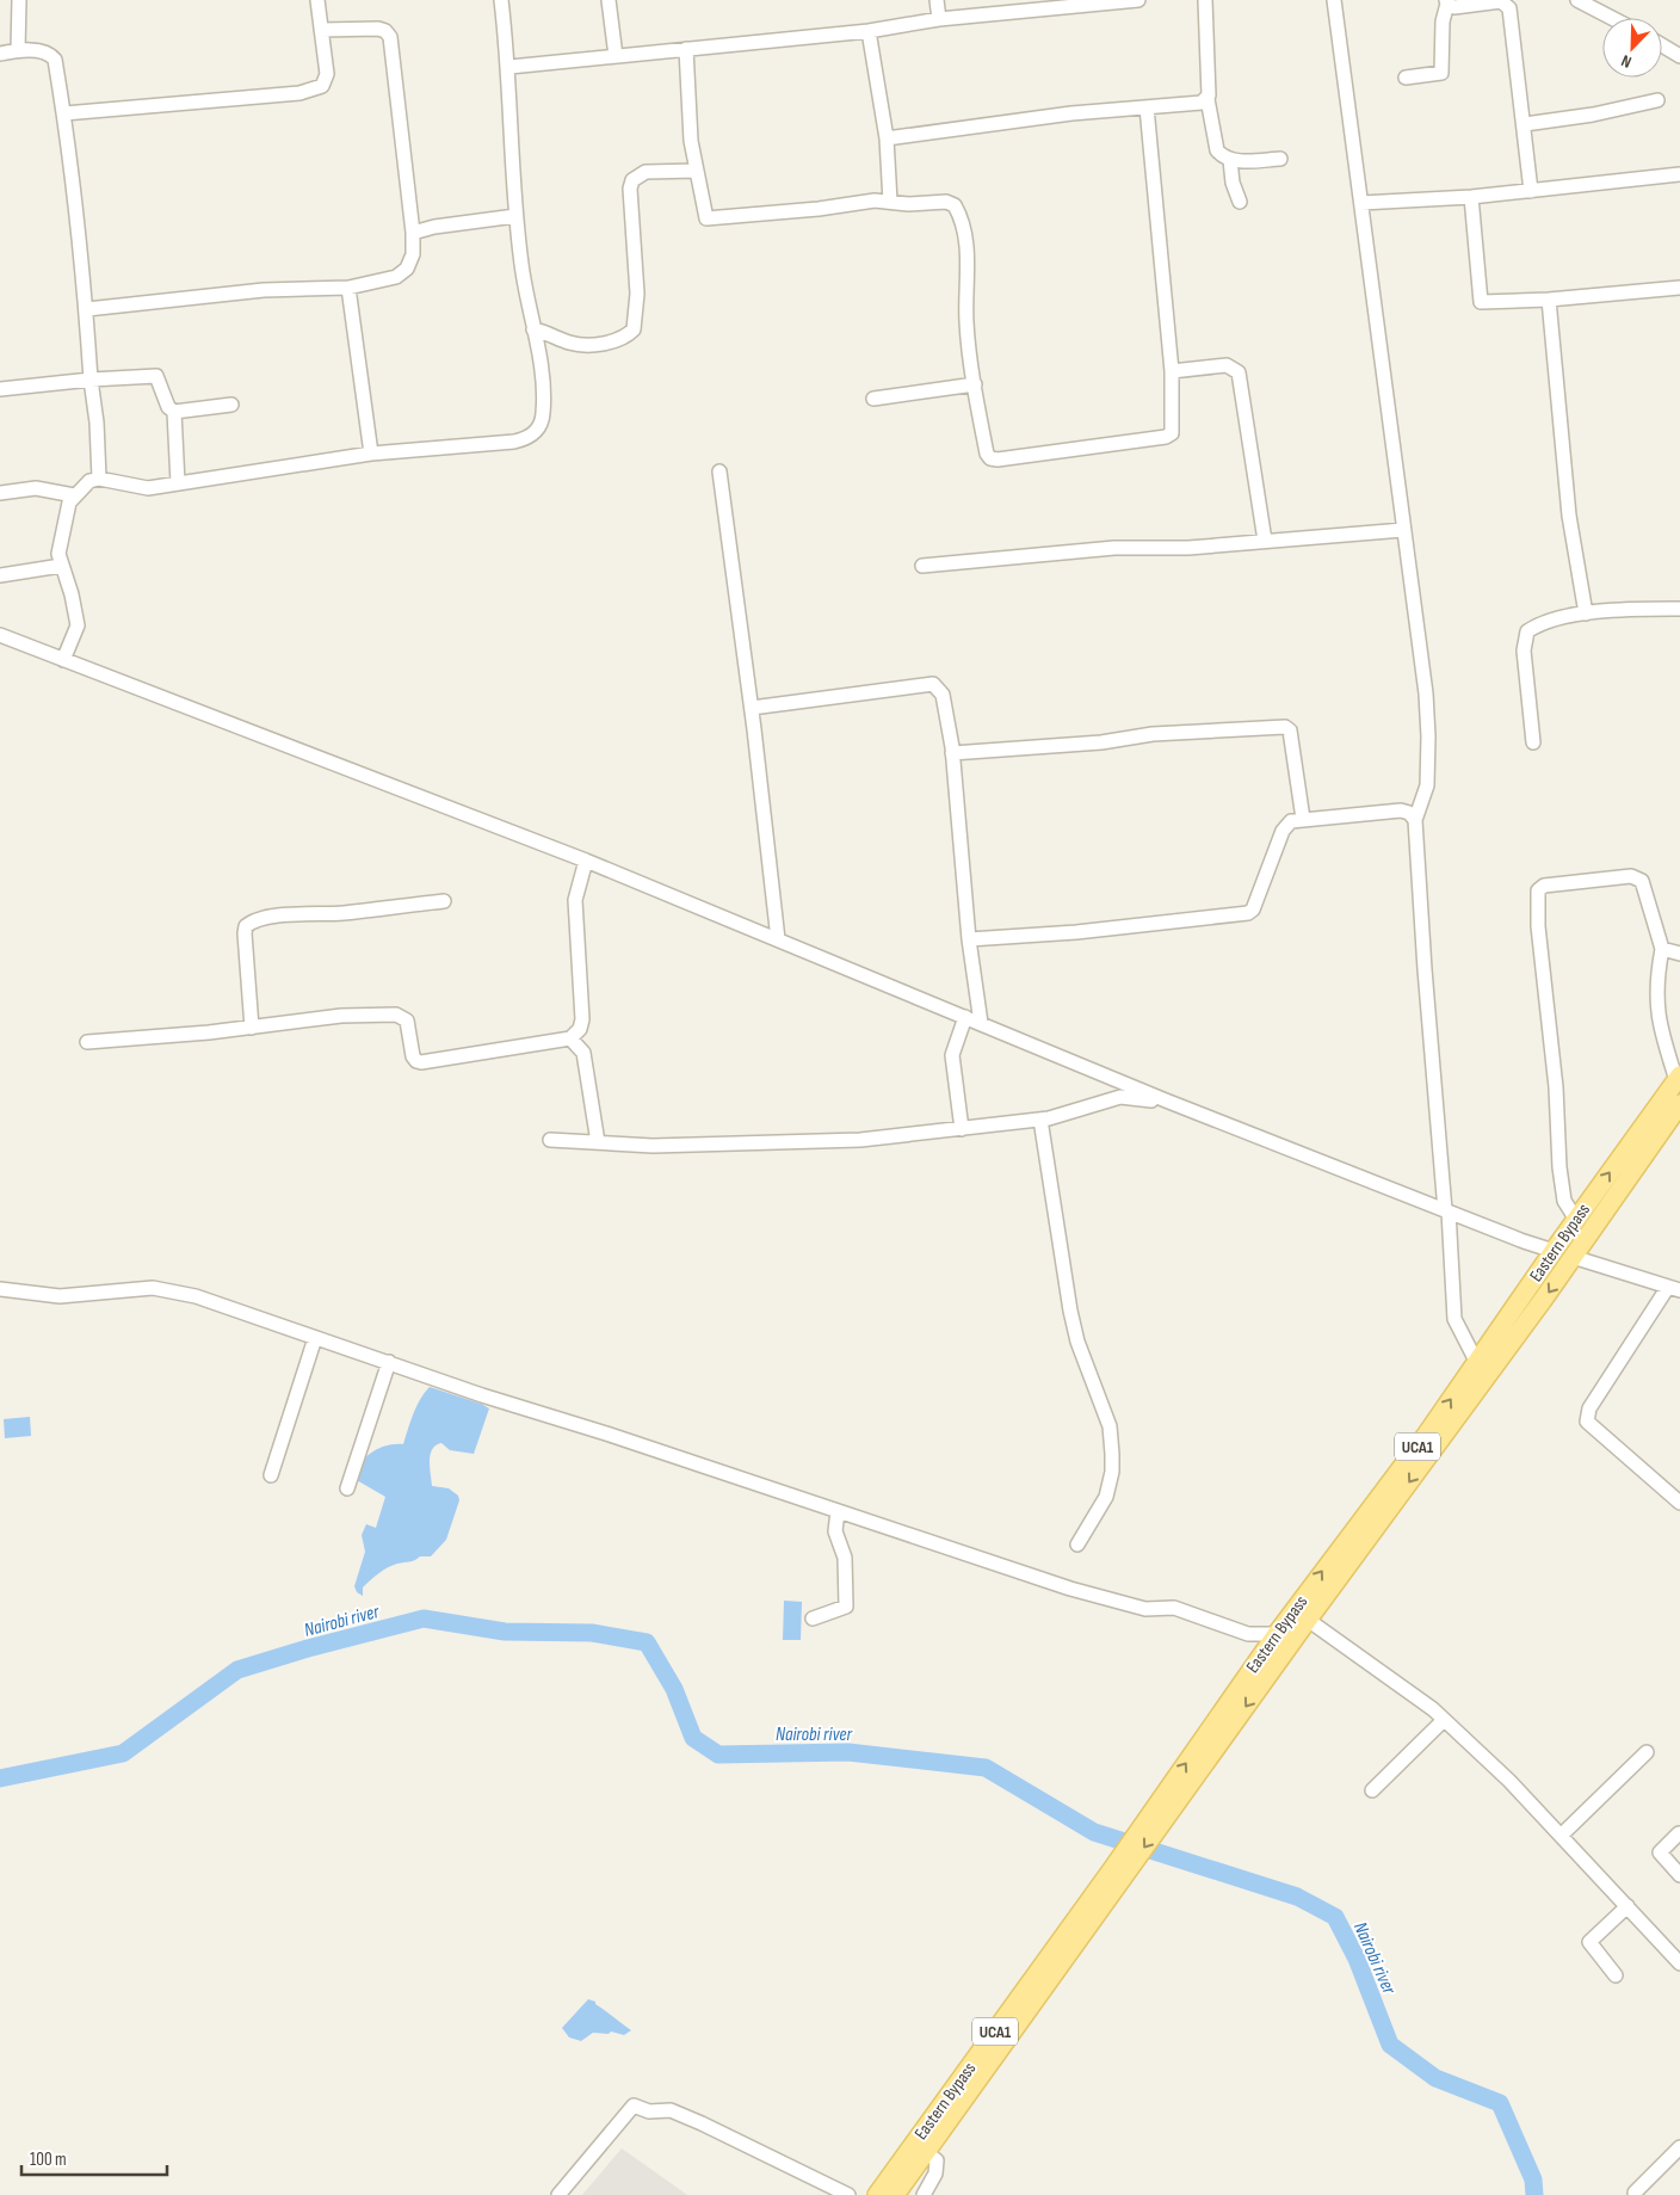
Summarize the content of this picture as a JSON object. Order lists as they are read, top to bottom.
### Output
{
  "streets": {
    "main road": ["Eastern Bypass", "UCA1"]
  },
  "water": ["Nairobi river"],
  "scale_bar": "100 m",
  "north": "bottom left"
}
